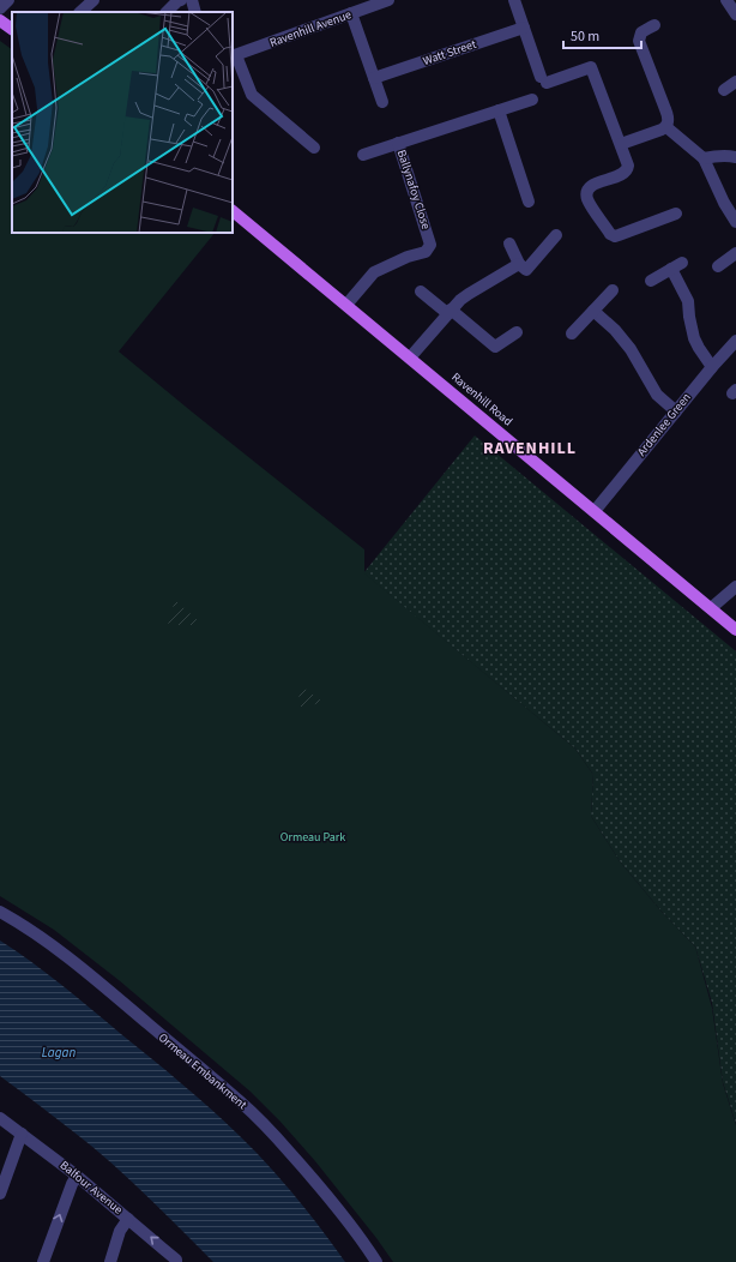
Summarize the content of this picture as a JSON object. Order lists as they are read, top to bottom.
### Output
{
  "streets": {
    "main road": ["Ravenhill Road"],
    "street": [
      "Ravenhill Avenue",
      "Watt Street",
      "Ballynafoy Close",
      "Ardenlee Green",
      "Ormeau Embankment",
      "Balfour Avenue"
    ]
  },
  "crossings": [
    ["Ballynafoy Close", "Ravenhill Road"],
    ["Ravenhill Road", "Ardenlee Green"]
  ],
  "districts": ["RAVENHILL"],
  "water": ["Lagan"],
  "parks": ["Ormeau Park"],
  "scale_bar": "50 m"
}
